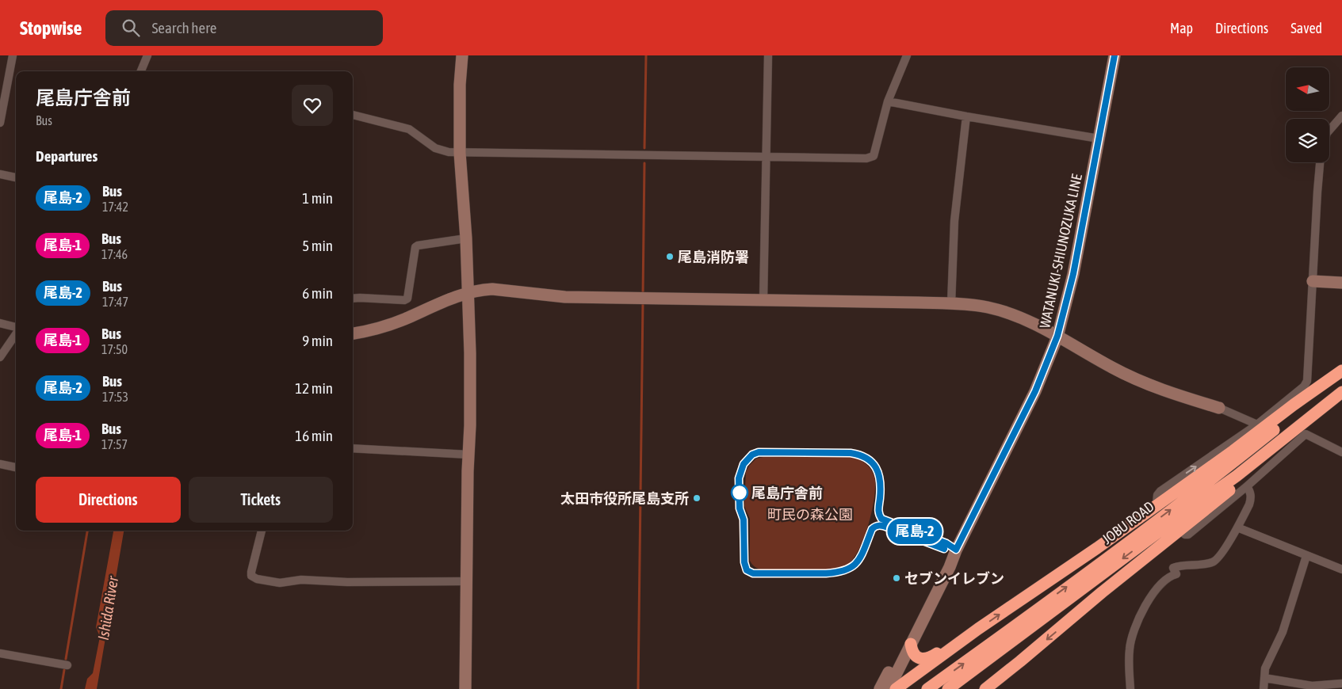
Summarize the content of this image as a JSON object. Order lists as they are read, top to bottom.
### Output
{
  "streets": {
    "highway": ["JOBU ROAD"],
    "street": ["WATANUKI-SHIUNOZUKA LINE"]
  },
  "water": ["Ishida River"],
  "parks": ["町民の森公園"],
  "places": [
    "尾島消防署",
    "尾島庁舎前",
    "太田市役所尾島支所",
    "セブンイレブン"
  ],
  "lines": ["bus line 尾島-2"],
  "north": "left",
  "page": {
    "header": "Stopwise",
    "search": "Search here",
    "nav": ["Map", "Directions", "Saved"],
    "on_map": "尾島-2",
    "heading": [
      ["尾島庁舎前", "Bus"],
      "Departures"
    ],
    "list": [
      {
        "mark": "尾島-2",
        "name": "Bus",
        "note": "17:42",
        "value": "1 min"
      },
      {
        "mark": "尾島-1",
        "name": "Bus",
        "note": "17:46",
        "value": "5 min"
      },
      {
        "mark": "尾島-2",
        "name": "Bus",
        "note": "17:47",
        "value": "6 min"
      },
      {
        "mark": "尾島-1",
        "name": "Bus",
        "note": "17:50",
        "value": "9 min"
      },
      {
        "mark": "尾島-2",
        "name": "Bus",
        "note": "17:53",
        "value": "12 min"
      },
      {
        "mark": "尾島-1",
        "name": "Bus",
        "note": "17:57",
        "value": "16 min"
      }
    ],
    "buttons": ["Directions", "Tickets"]
  }
}
